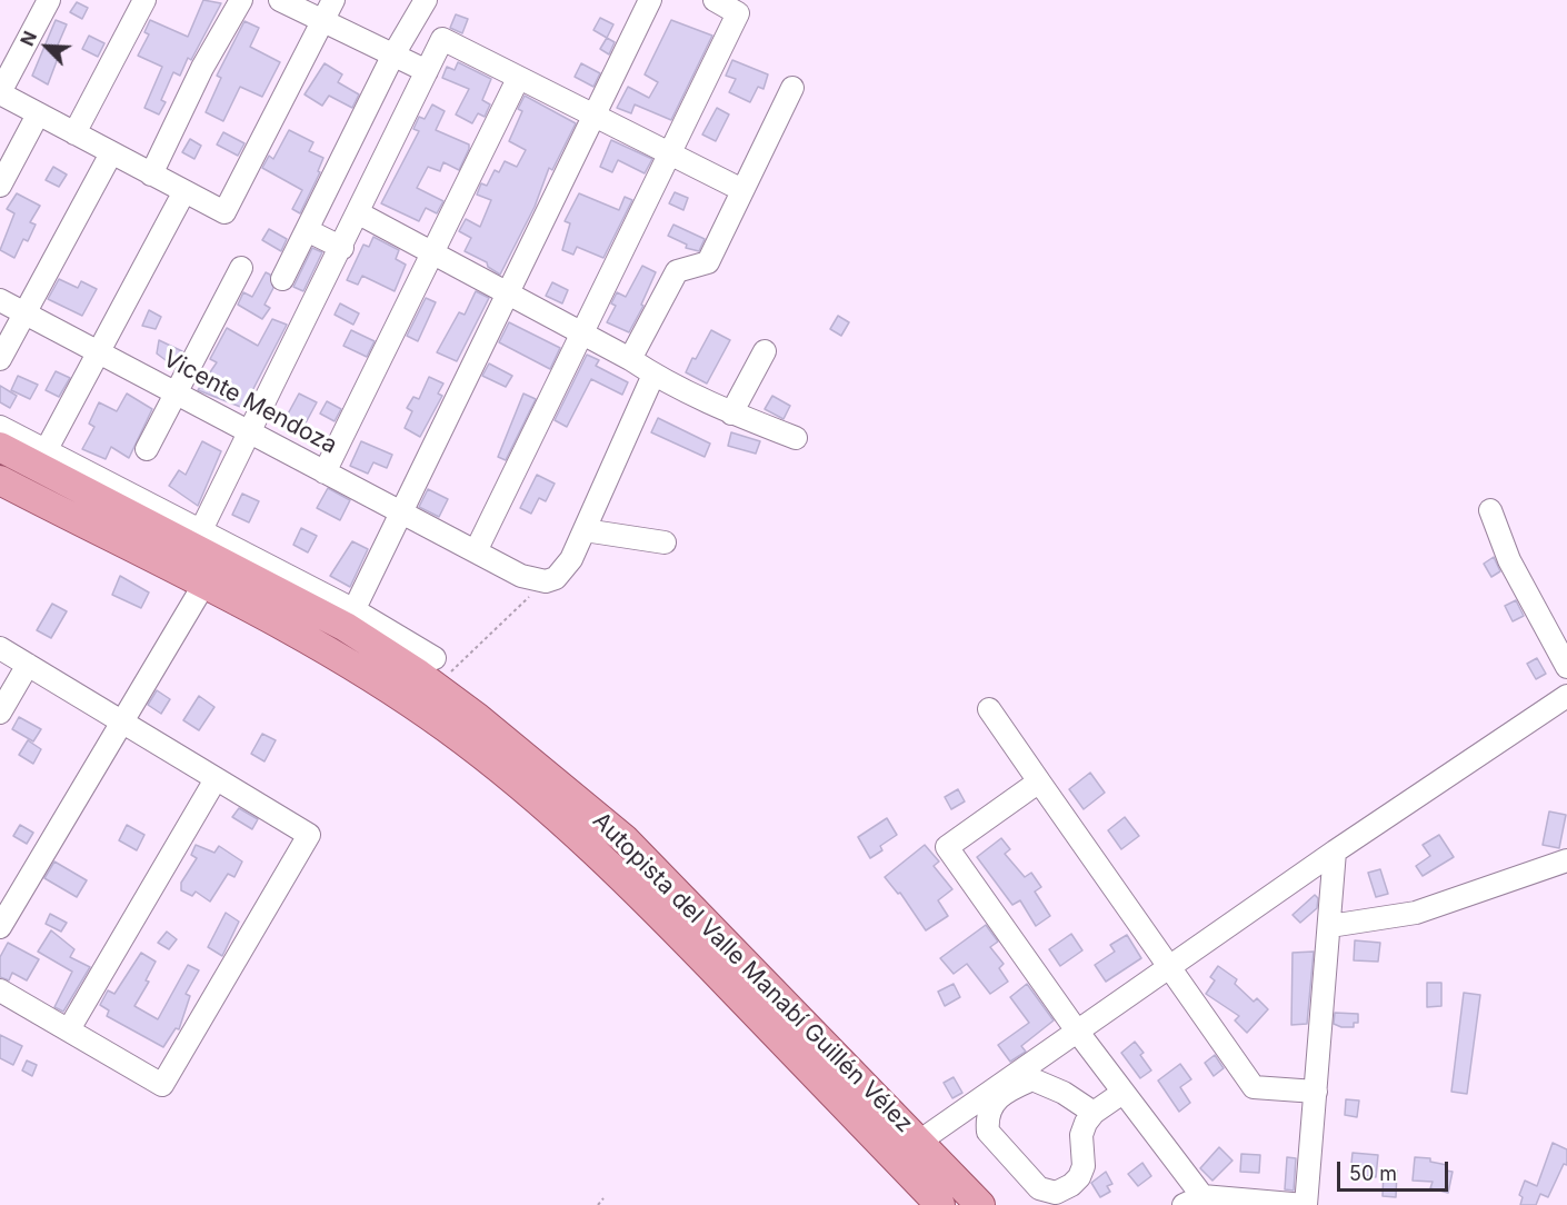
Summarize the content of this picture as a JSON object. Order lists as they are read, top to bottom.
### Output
{
  "streets": {
    "main road": ["Autopista del Valle Manabí Guillén Vélez"],
    "street": ["Vicente Mendoza"]
  },
  "scale_bar": "50 m",
  "north": "top left"
}
